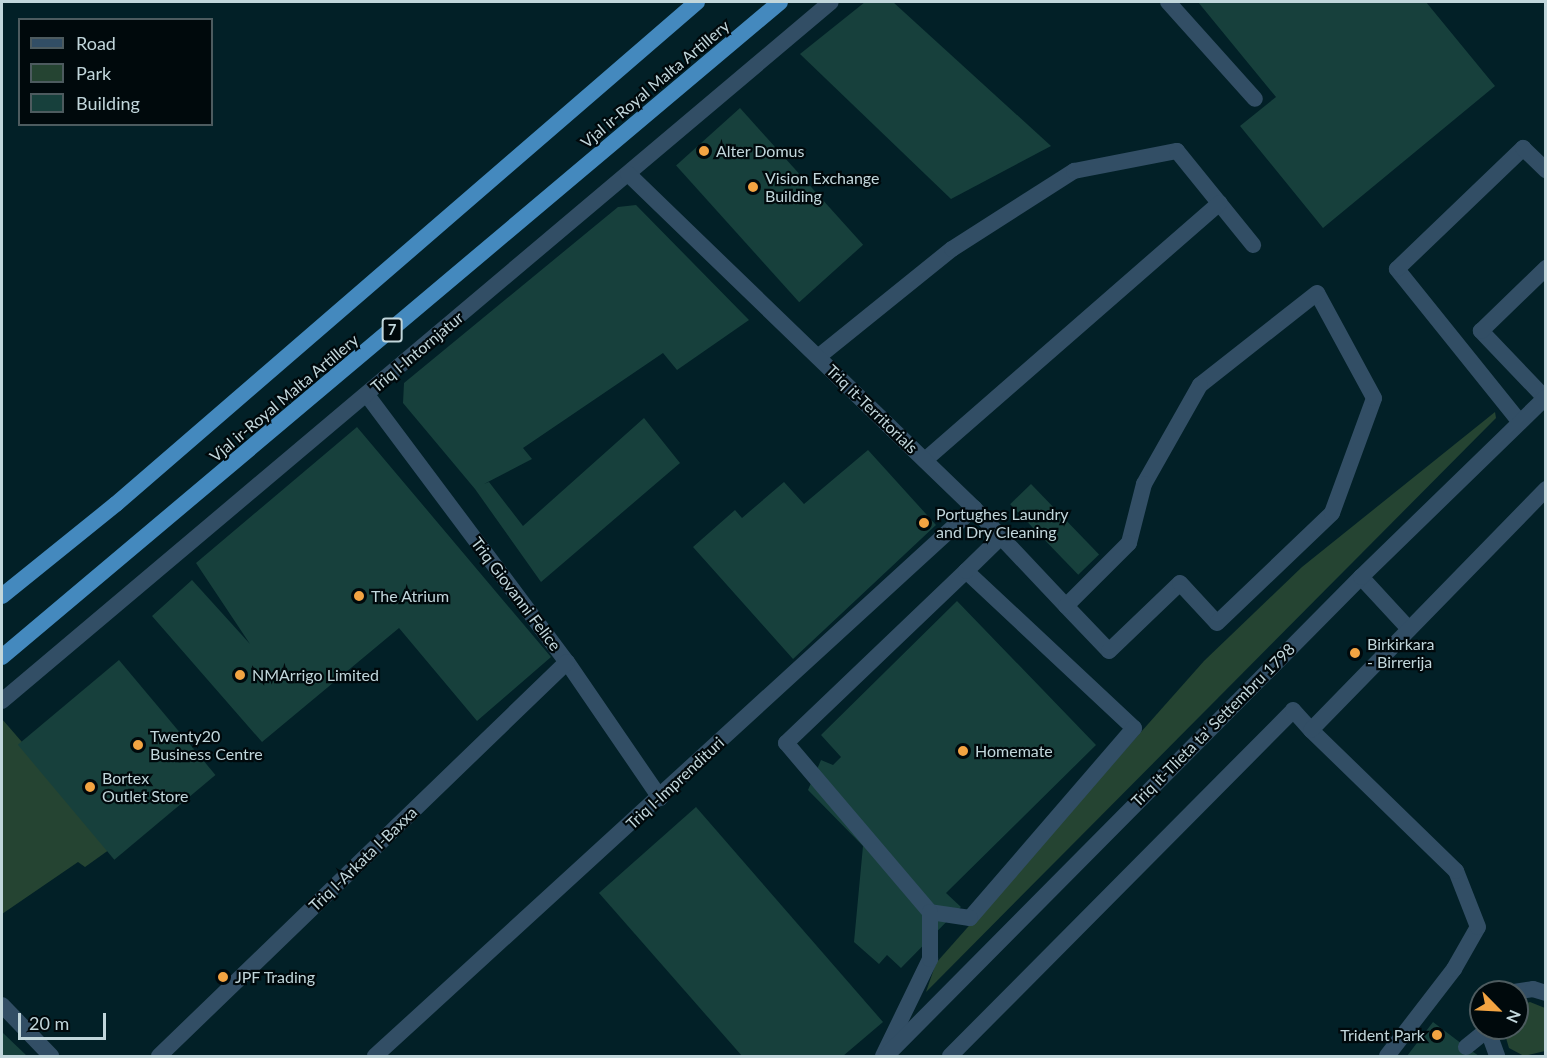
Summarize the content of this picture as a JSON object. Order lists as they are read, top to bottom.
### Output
{
  "streets": {
    "highway": ["Vjal ir-Royal Malta Artillery", "7"],
    "street": [
      "Triq l-Intornjatur",
      "Triq it-Territorials",
      "Triq Giovanni Felice",
      "Triq it-Tlieta ta' Settembru 1798",
      "Triq l-Imprendituri",
      "Triq l-Arkata l-Baxxa"
    ]
  },
  "crossings": [
    ["Triq l-Intornjatur", "Triq it-Territorials"],
    ["Triq l-Intornjatur", "Triq Giovanni Felice"],
    ["Triq it-Territorials", "Triq l-Imprendituri"],
    ["Triq Giovanni Felice", "Triq l-Imprendituri"],
    ["Triq Giovanni Felice", "Triq l-Arkata l-Baxxa"]
  ],
  "places": [
    "Alter Domus",
    "Vision Exchange Building",
    "Portughes Laundry and Dry Cleaning",
    "The Atrium",
    "Birkirkara - Birrerija",
    "NMArrigo Limited",
    "Twenty20 Business Centre",
    "Homemate",
    "Bortex Outlet Store",
    "JPF Trading",
    "Trident Park"
  ],
  "legend": ["Road", "Park", "Building"],
  "scale_bar": "20 m",
  "north": "bottom right"
}
